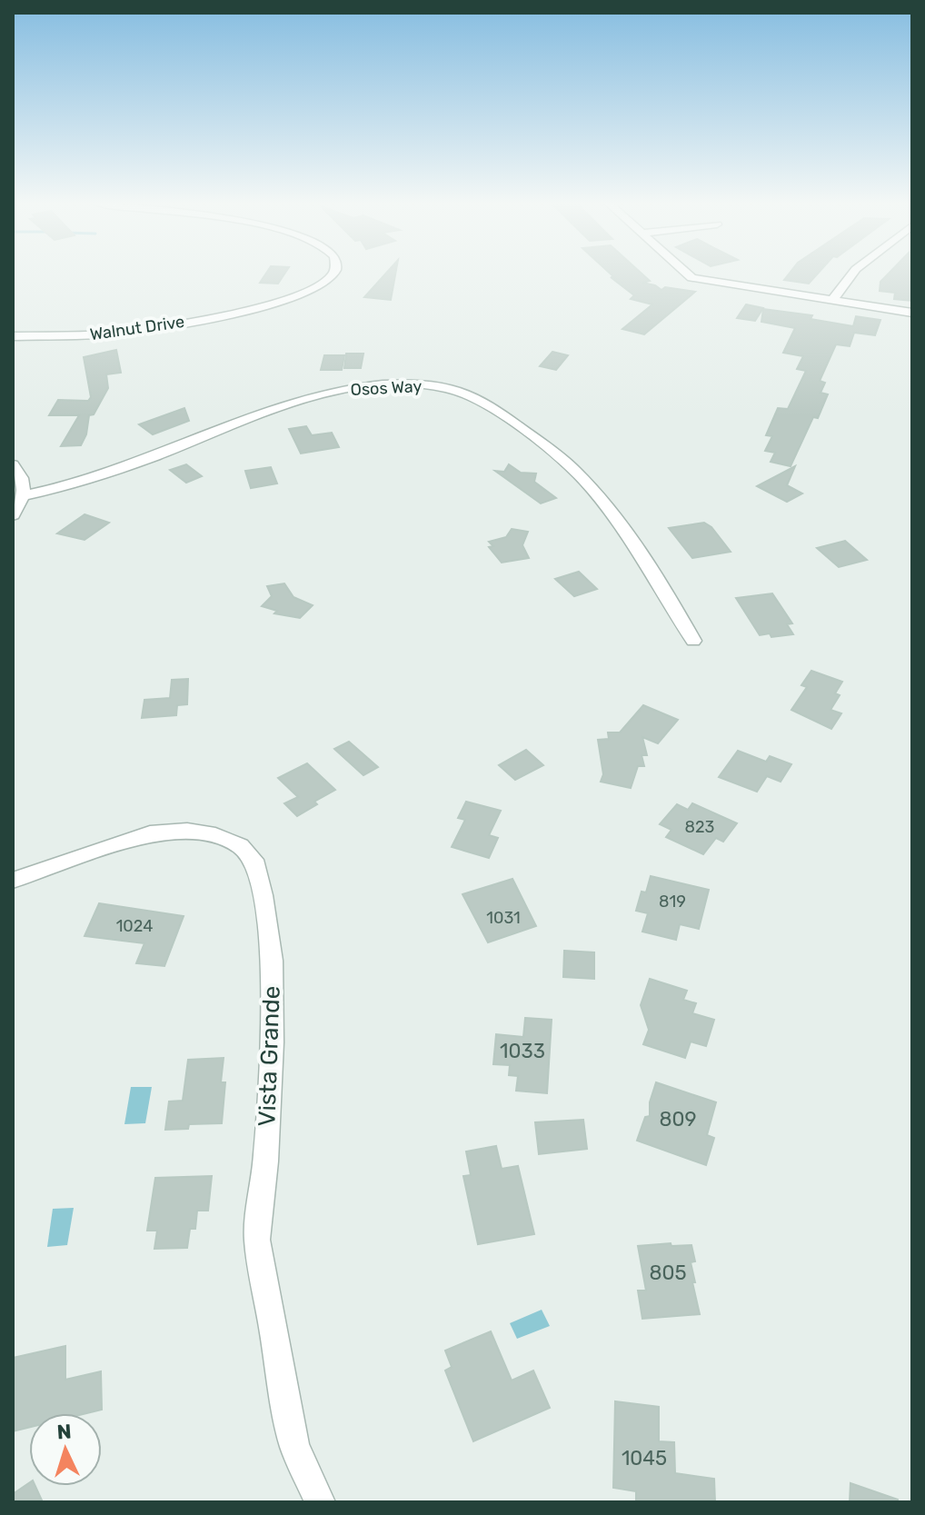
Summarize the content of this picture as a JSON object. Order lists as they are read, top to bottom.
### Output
{
  "streets": {
    "street": ["Walnut Drive", "Osos Way", "Vista Grande"]
  },
  "house_numbers": [
    "823",
    "819",
    "1031",
    "1024",
    "1033",
    "809",
    "805",
    "1045"
  ],
  "north": "top"
}
